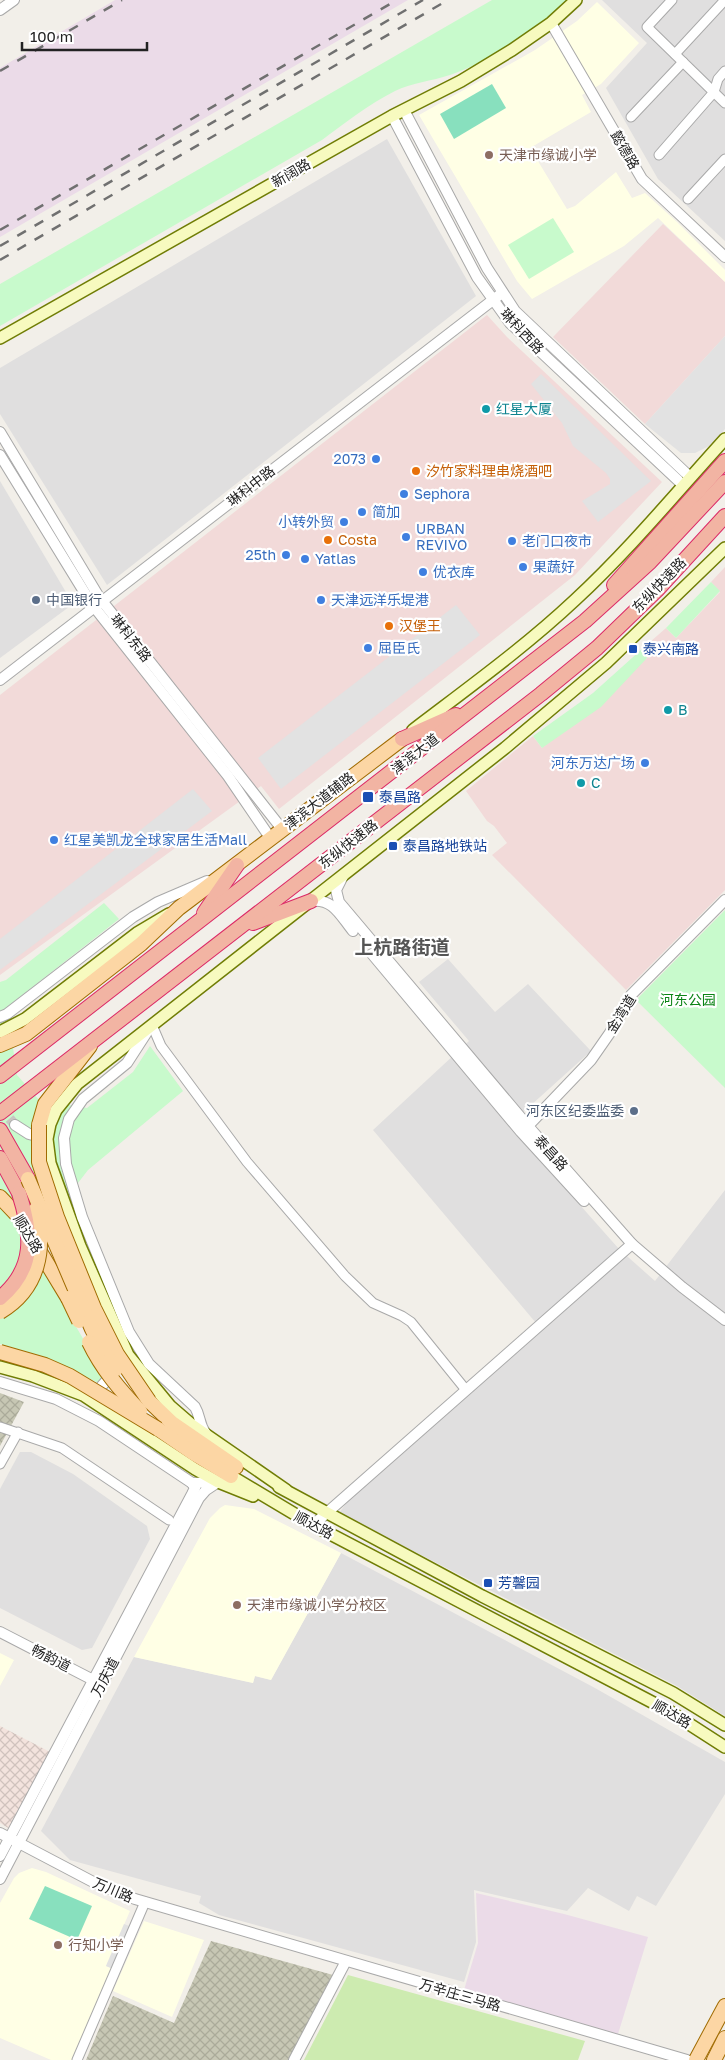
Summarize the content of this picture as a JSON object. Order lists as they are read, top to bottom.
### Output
{
  "streets": {
    "highway": ["东纵快速路", "津滨大道"],
    "main road": ["新阔路", "津滨大道辅路", "顺达路"],
    "street": [
      "懿德路",
      "琳科西路",
      "琳科中路",
      "琳科东路",
      "金湾道",
      "泰昌路",
      "畅韵道",
      "万庆道",
      "万川路",
      "万辛庄三马路"
    ]
  },
  "crossings": [
    ["懿德路", "新阔路"],
    ["新阔路", "琳科西路"],
    ["琳科西路", "琳科中路"],
    ["琳科西路", "津滨大道"],
    ["琳科中路", "琳科东路"],
    ["东纵快速路", "津滨大道"],
    ["琳科东路", "津滨大道辅路"],
    ["津滨大道", "津滨大道辅路"],
    ["金湾道", "泰昌路"],
    ["顺达路", "万庆道"],
    ["畅韵道", "万庆道"],
    ["万庆道", "万川路"],
    ["万川路", "万辛庄三马路"]
  ],
  "districts": ["上杭路街道"],
  "parks": ["河东公园"],
  "places": {
    "other": [
      "天津市缘诚小学",
      "红星大厦",
      "2073",
      "汐竹家料理串烧酒吧",
      "Sephora",
      "简加",
      "小转外贸",
      "URBAN REVIVO",
      "Costa",
      "老门口夜市",
      "25th",
      "Yatlas",
      "果蔬好",
      "优衣库",
      "中国银行",
      "天津远洋乐堤港",
      "汉堡王",
      "屈臣氏",
      "B",
      "河东万达广场",
      "C",
      "红星美凯龙全球家居生活Mall",
      "河东区纪委监委",
      "天津市缘诚小学分校区",
      "行知小学"
    ],
    "transit": [
      "泰兴南路",
      "泰昌路",
      "泰昌路地铁站",
      "芳馨园"
    ]
  },
  "scale_bar": "100 m"
}
